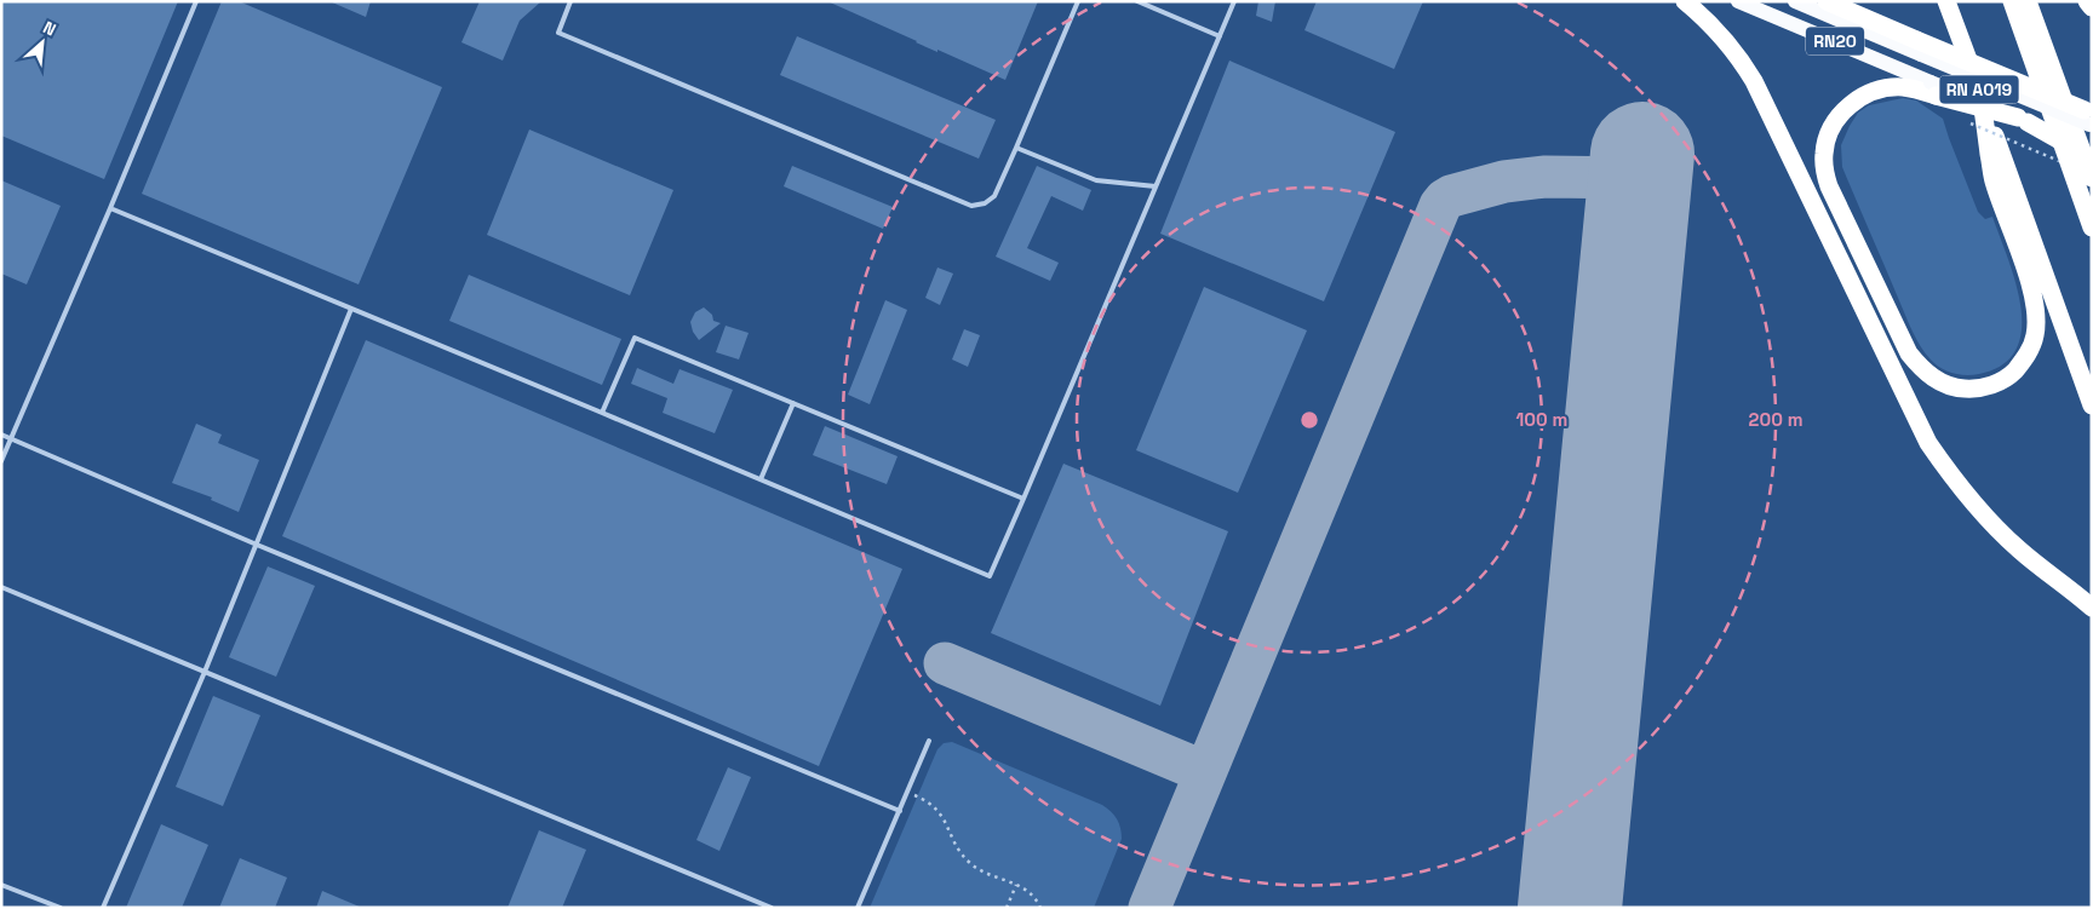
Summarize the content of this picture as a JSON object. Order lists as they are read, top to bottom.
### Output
{
  "streets": {
    "highway": ["RN A019"],
    "main road": ["RN20"]
  },
  "north": "top right",
  "rings": ["100 m", "200 m"]
}
